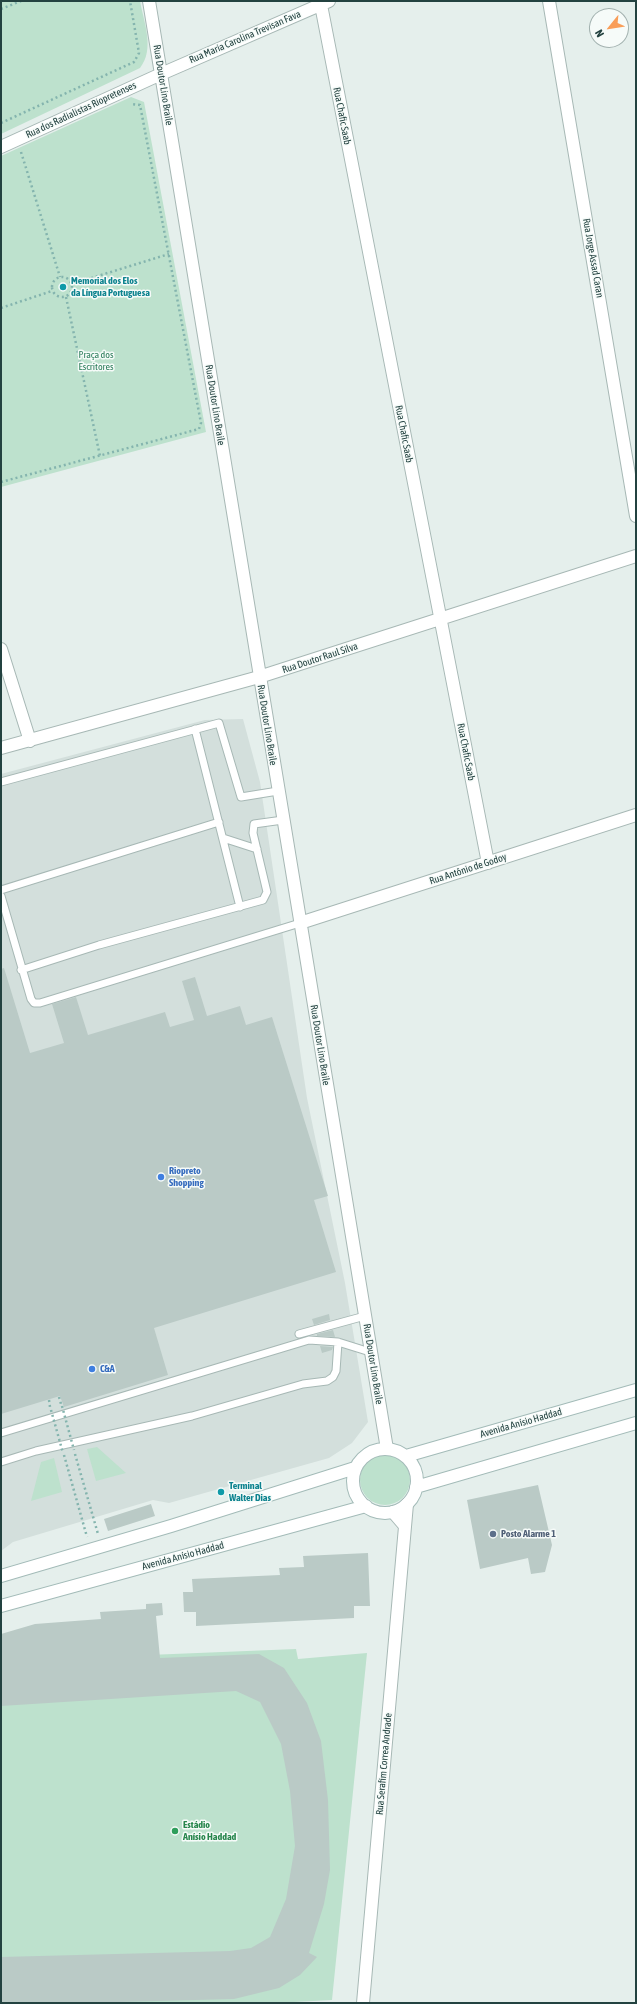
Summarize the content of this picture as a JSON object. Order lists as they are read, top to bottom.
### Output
{
  "streets": {
    "street": [
      "Rua Maria Carolina Trevisan Fava",
      "Rua Doutor Lino Braile",
      "Rua dos Radialistas Riopretenses",
      "Rua Chafic Saab",
      "Rua Jorge Assad Caran",
      "Rua Doutor Raul Silva",
      "Rua Antônio de Godoy",
      "Avenida Anísio Haddad",
      "Rua Serafim Correa Andrade"
    ]
  },
  "crossings": [
    ["Rua Maria Carolina Trevisan Fava", "Rua Doutor Lino Braile"],
    ["Rua Maria Carolina Trevisan Fava", "Rua dos Radialistas Riopretenses"],
    ["Rua Maria Carolina Trevisan Fava", "Rua Chafic Saab"],
    ["Rua Doutor Lino Braile", "Rua dos Radialistas Riopretenses"],
    ["Rua Doutor Lino Braile", "Rua Doutor Raul Silva"],
    ["Rua Doutor Lino Braile", "Rua Antônio de Godoy"],
    ["Rua Doutor Lino Braile", "Avenida Anísio Haddad"],
    ["Rua Doutor Lino Braile", "Rua Serafim Correa Andrade"],
    ["Rua Chafic Saab", "Rua Doutor Raul Silva"],
    ["Rua Chafic Saab", "Rua Antônio de Godoy"],
    ["Avenida Anísio Haddad", "Rua Serafim Correa Andrade"]
  ],
  "parks": ["Praça dos Escritores"],
  "places": [
    "Memorial dos Elos da Língua Portuguesa",
    "Riopreto Shopping",
    "C&A",
    "Terminal Walter Dias",
    "Posto Alarme 1",
    "Estádio Anísio Haddad"
  ],
  "north": "bottom left"
}
